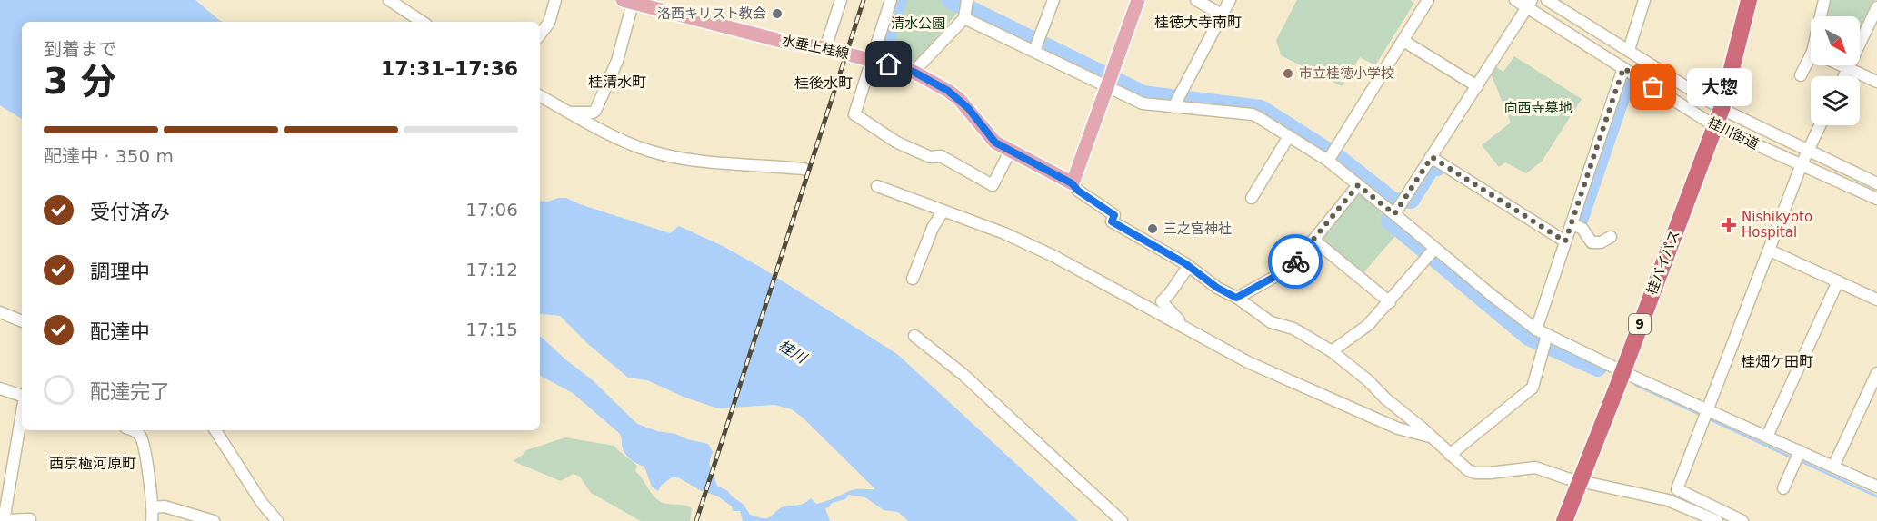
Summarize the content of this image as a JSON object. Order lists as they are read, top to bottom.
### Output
{
  "streets": {
    "highway": ["桂バイパス", "9"],
    "main road": ["水垂上桂線"],
    "street": ["桂川街道"]
  },
  "crossings": [
    ["桂川街道", "桂バイパス"]
  ],
  "districts": [
    "桂徳大寺南町",
    "桂清水町",
    "桂後水町",
    "桂畑ケ田町",
    "西京極河原町"
  ],
  "water": ["桂川"],
  "parks": ["清水公園", "向西寺墓地"],
  "places": {
    "other": [
      "洛西キリスト教会",
      "市立桂徳小学校",
      "大惣",
      "三之宮神社"
    ],
    "health": ["Nishikyoto Hospital"]
  },
  "north": "bottom right",
  "page": {
    "heading": ["3 分", "到着まで", "17:31–17:36"],
    "bubble": "大惣",
    "bar": "配達中 · 350 m",
    "list": [
      ["受付済み", "17:06"],
      ["調理中", "17:12"],
      ["配達中", "17:15"],
      "配達完了"
    ]
  }
}
